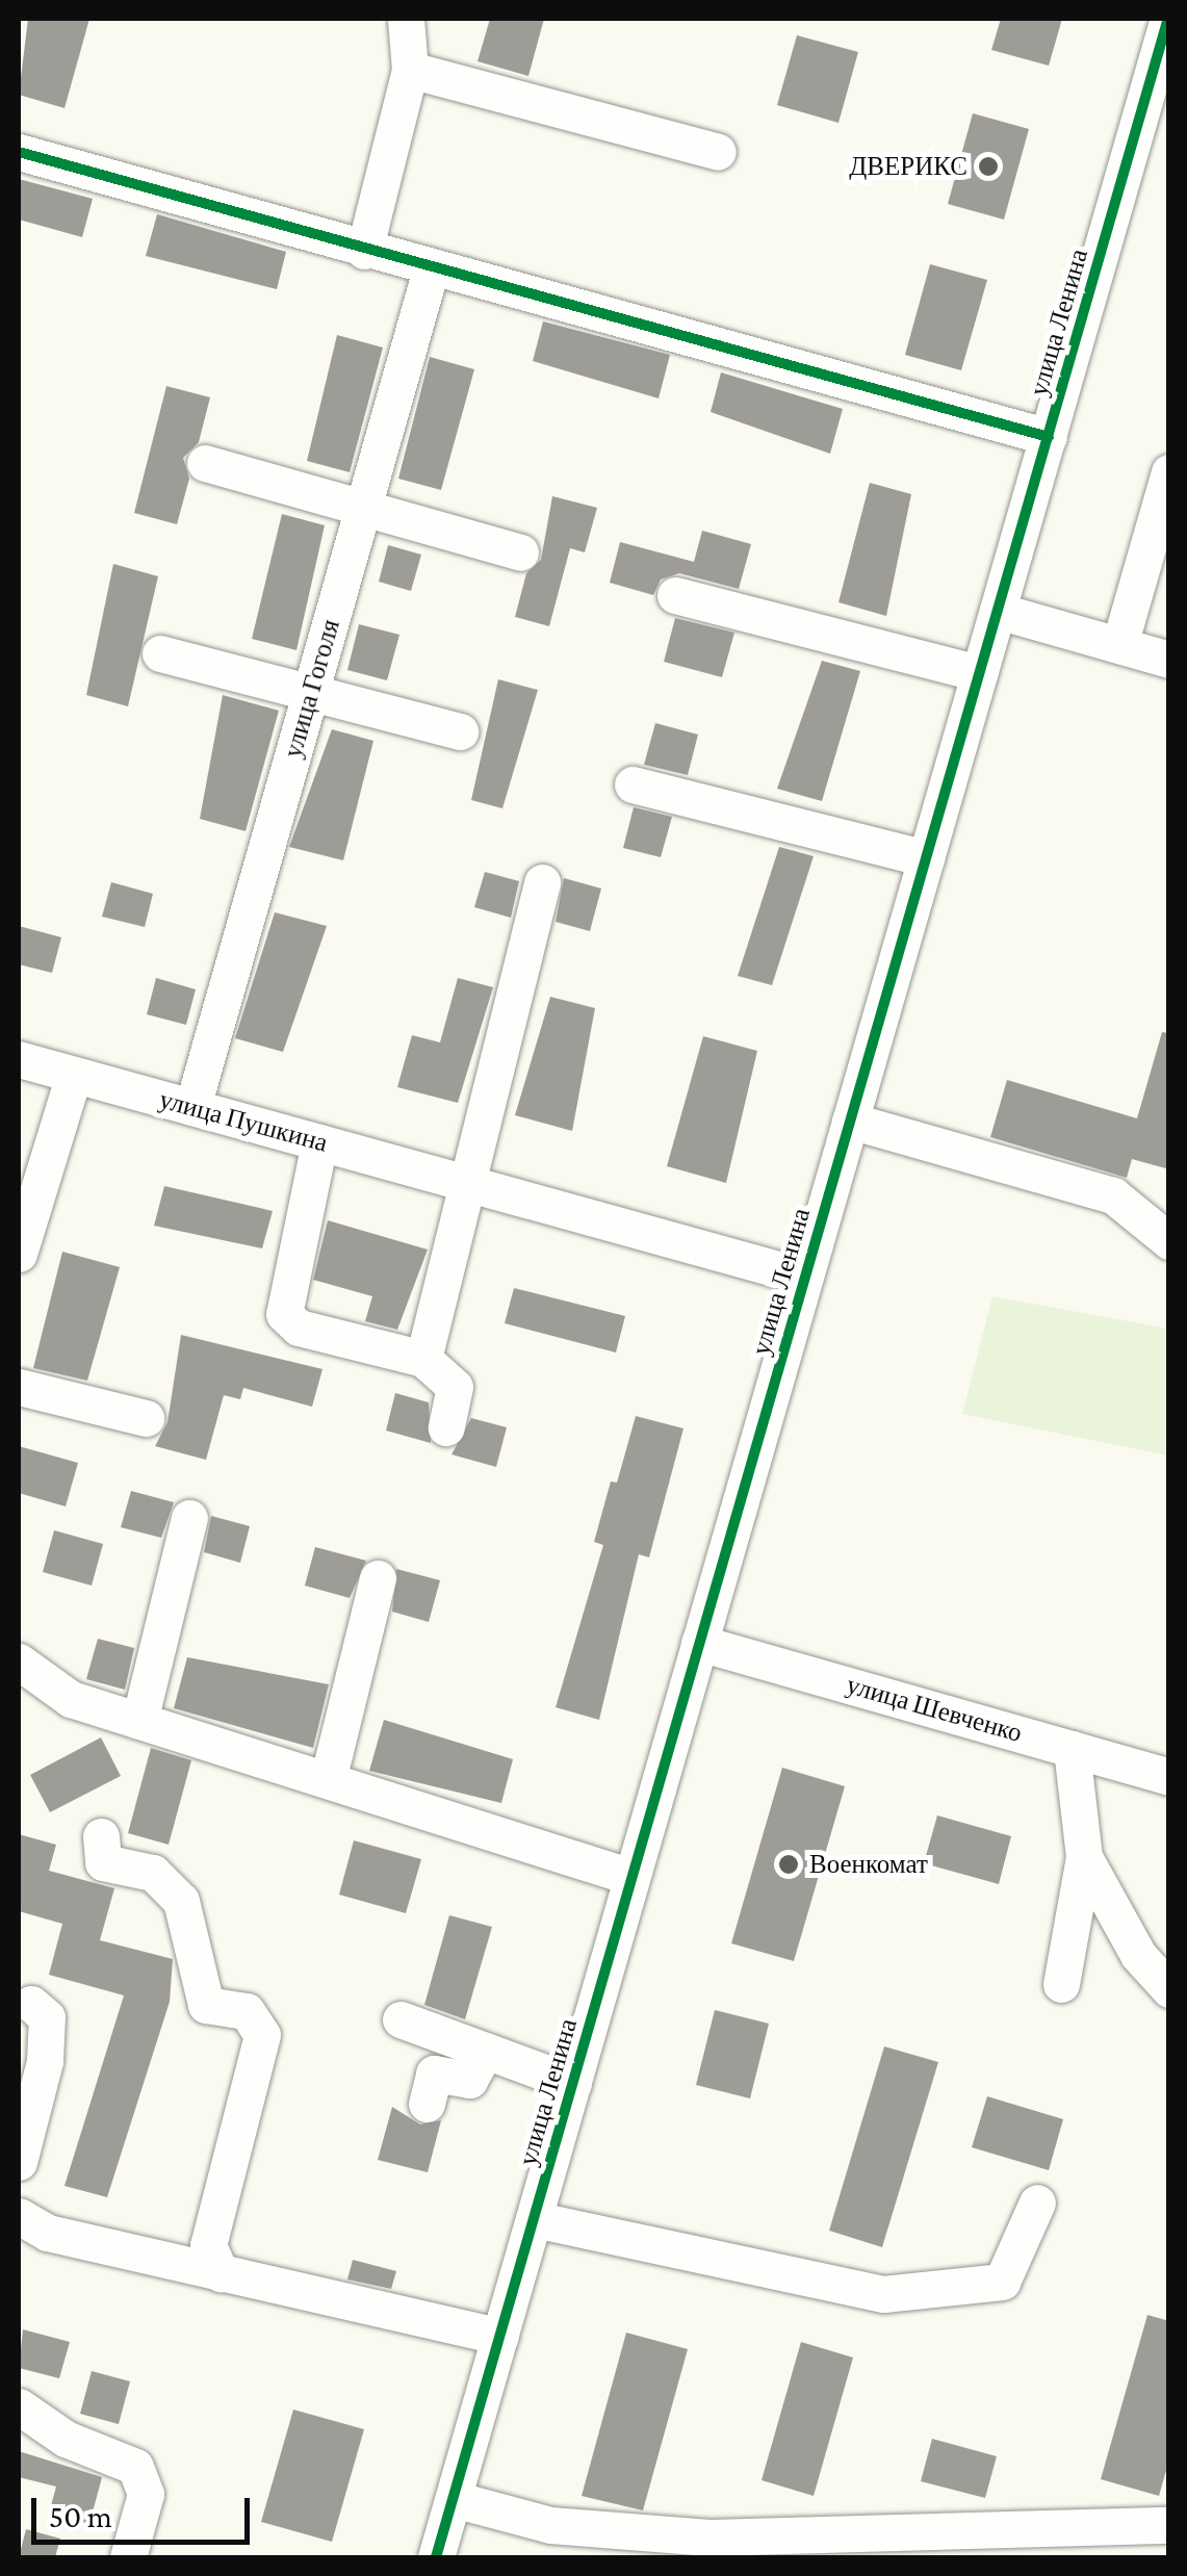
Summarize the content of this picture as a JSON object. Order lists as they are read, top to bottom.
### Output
{
  "streets": {
    "street": [
      "улица Ленина",
      "улица Гоголя",
      "улица Пушкина",
      "улица Шевченко"
    ]
  },
  "crossings": [
    ["улица Ленина", "улица Пушкина"],
    ["улица Ленина", "улица Шевченко"],
    ["улица Гоголя", "улица Пушкина"]
  ],
  "places": ["ДВЕРИКС", "Военкомат"],
  "scale_bar": "50 m"
}
